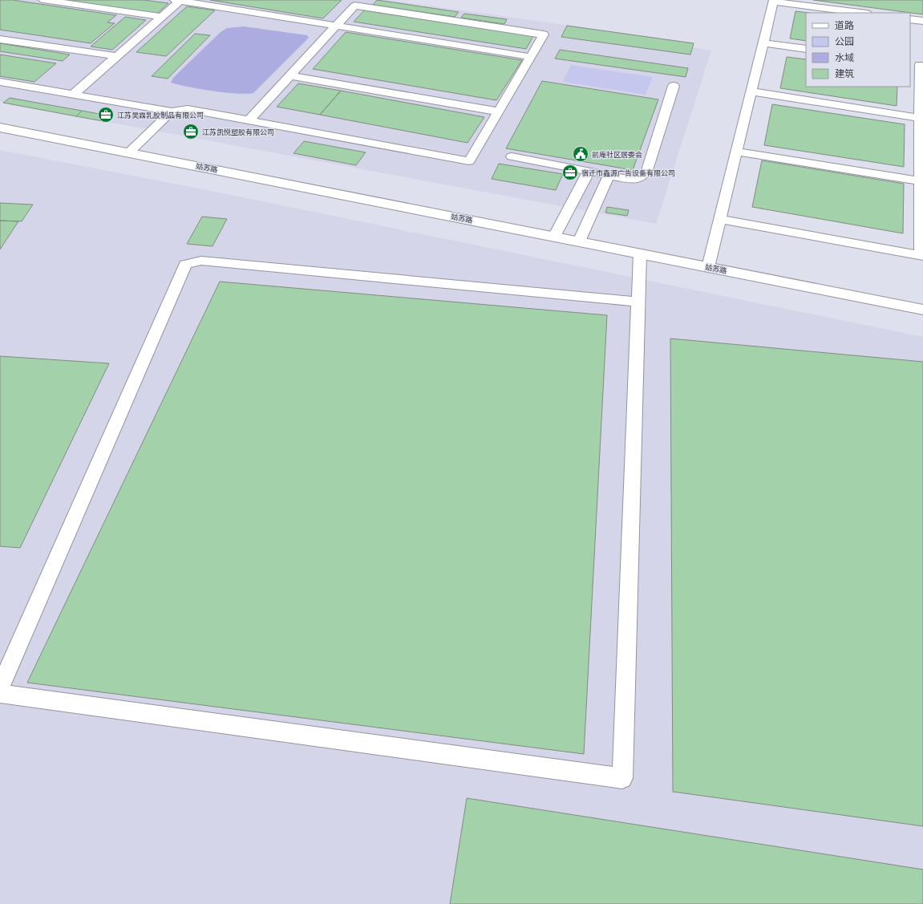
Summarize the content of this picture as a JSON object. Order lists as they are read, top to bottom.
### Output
{
  "streets": {
    "street": ["姑苏路"]
  },
  "places": {
    "office": ["江苏昊霖乳胶制品有限公司", "江苏凯悦塑胶有限公司", "宿迁市鑫源广告设备有限公司"],
    "public building": ["前庵社区居委会"]
  },
  "legend": [
    "道路",
    "公园",
    "水域",
    "建筑"
  ]
}
